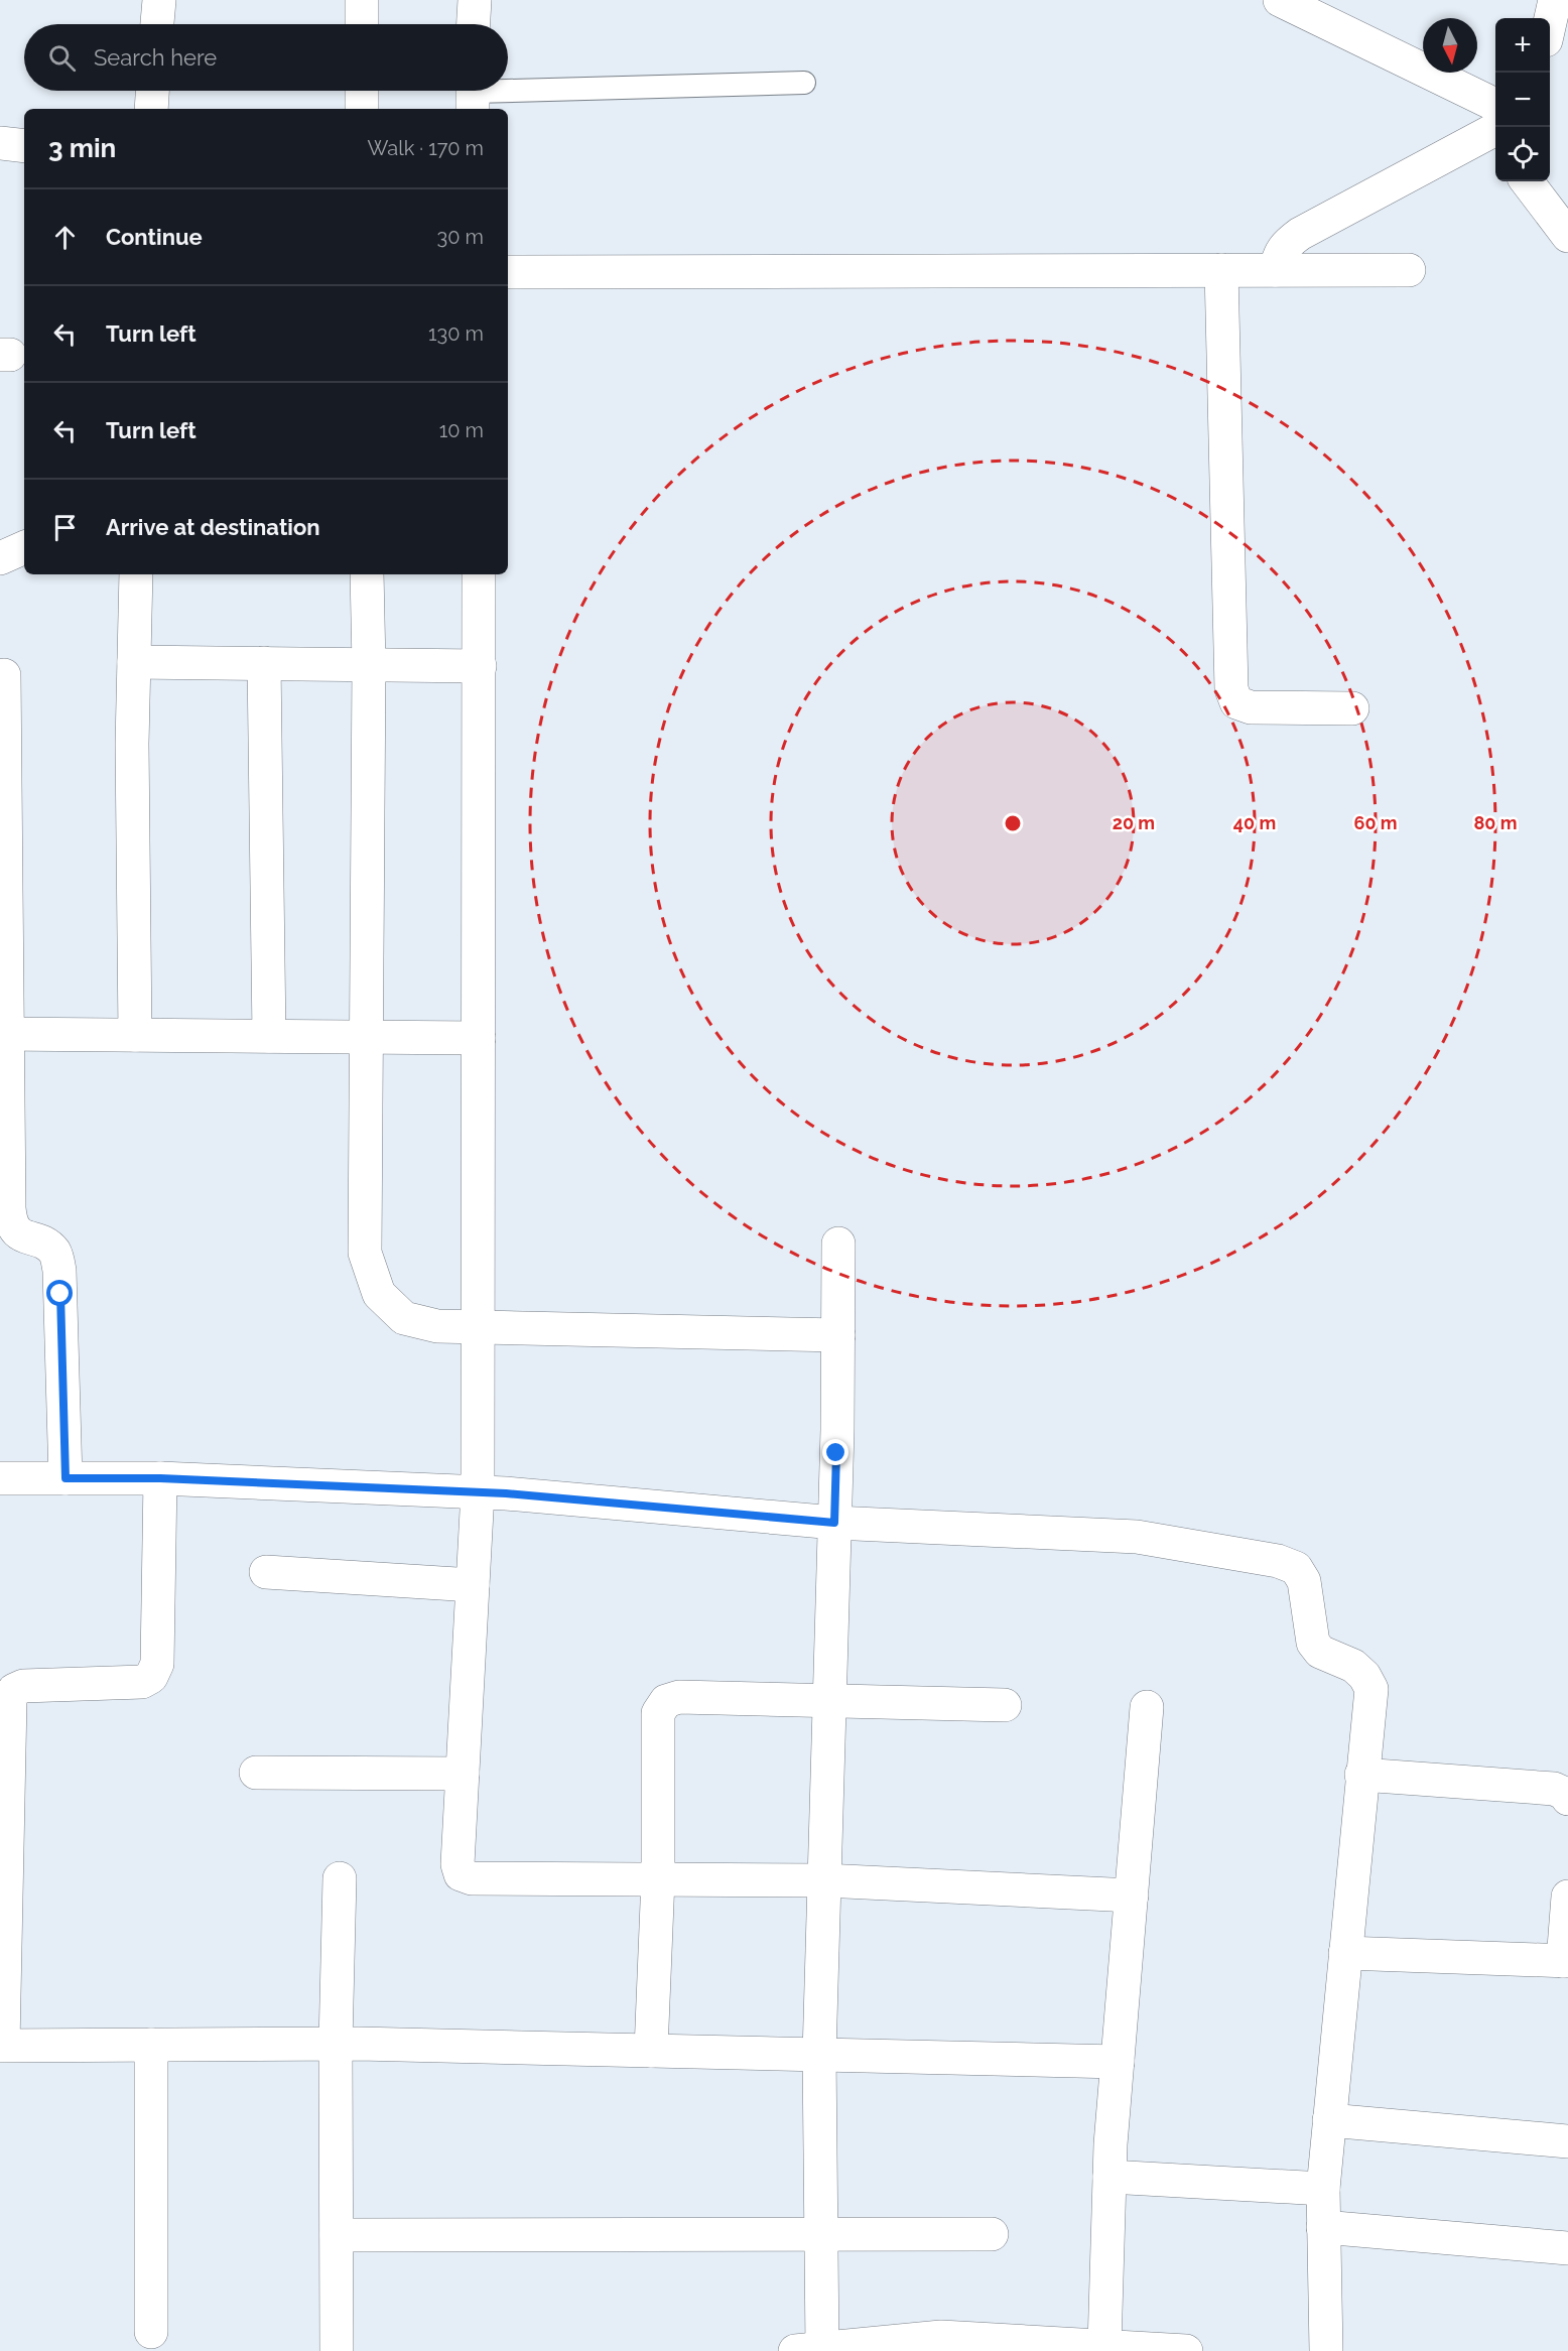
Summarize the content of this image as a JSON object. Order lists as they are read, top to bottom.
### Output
{
  "north": "bottom",
  "page": {
    "map_buttons": ["+", "−"],
    "search": "Search here",
    "heading": ["3 min", "Walk · 170 m"],
    "list": [
      ["Continue", "30 m"],
      ["Turn left", "130 m"],
      ["Turn left", "10 m"],
      "Arrive at destination"
    ]
  },
  "rings": [
    "20 m",
    "40 m",
    "60 m",
    "80 m"
  ]
}
